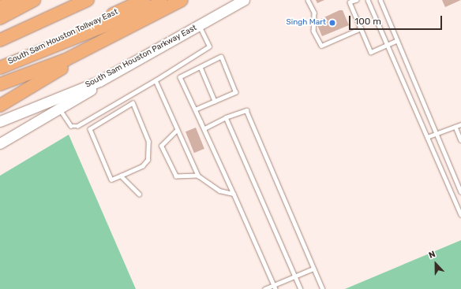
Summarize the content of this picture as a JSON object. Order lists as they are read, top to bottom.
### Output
{
  "streets": {
    "highway": ["South Sam Houston Tollway East"],
    "main road": ["South Sam Houston Parkway East"]
  },
  "places": ["Singh Mart"],
  "scale_bar": "100 m",
  "north": "top"
}
